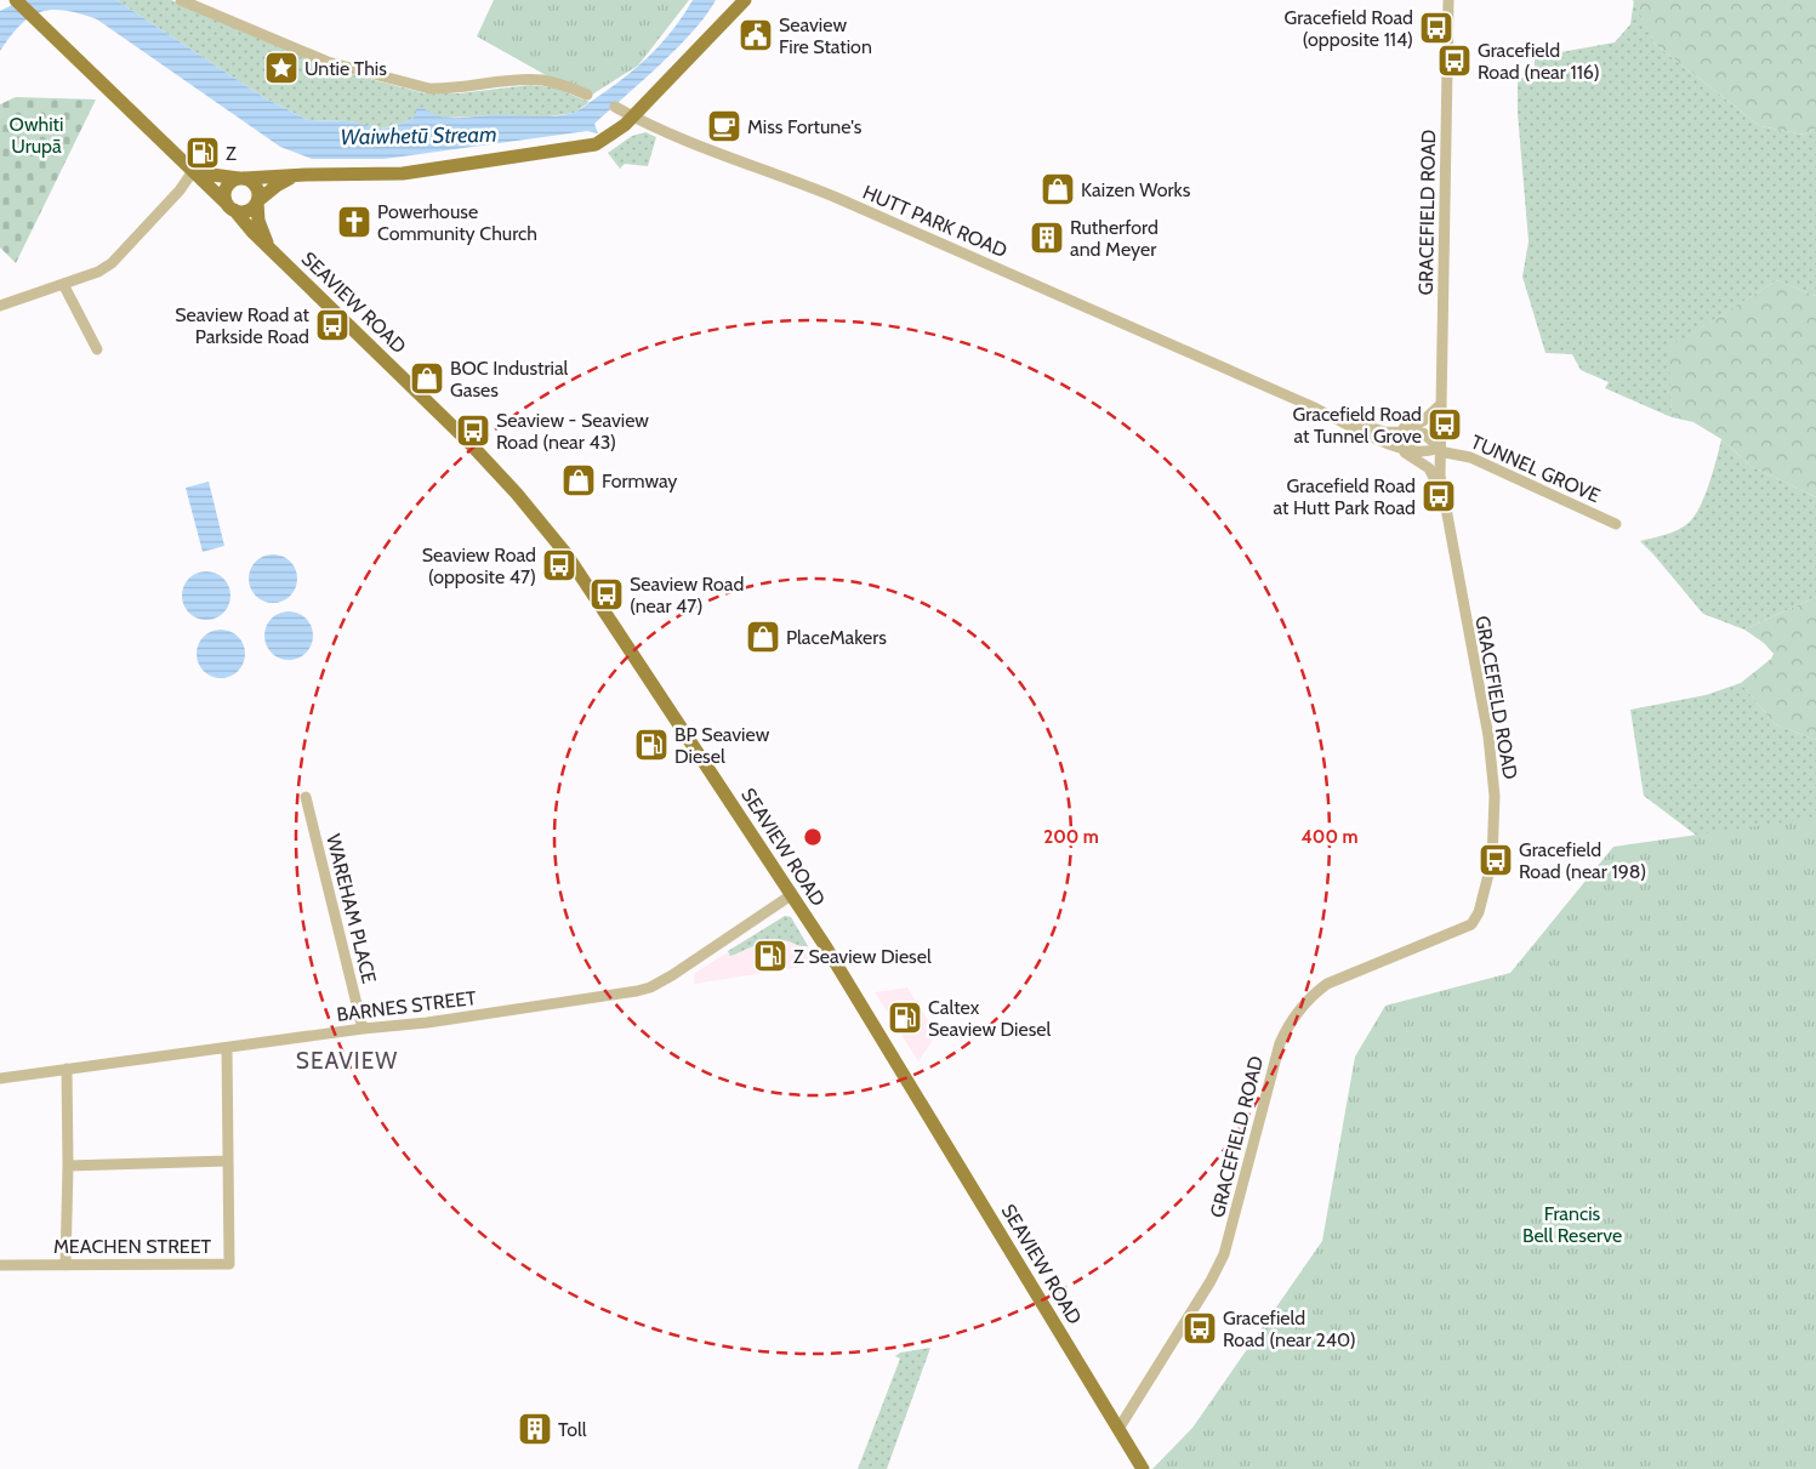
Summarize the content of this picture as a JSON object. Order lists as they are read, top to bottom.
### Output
{
  "streets": {
    "main road": ["SEAVIEW ROAD"],
    "street": [
      "GRACEFIELD ROAD",
      "HUTT PARK ROAD",
      "TUNNEL GROVE",
      "WAREHAM PLACE",
      "BARNES STREET",
      "MEACHEN STREET"
    ]
  },
  "crossings": [
    ["GRACEFIELD ROAD", "HUTT PARK ROAD"],
    ["GRACEFIELD ROAD", "SEAVIEW ROAD"],
    ["GRACEFIELD ROAD", "TUNNEL GROVE"],
    ["HUTT PARK ROAD", "TUNNEL GROVE"],
    ["SEAVIEW ROAD", "BARNES STREET"],
    ["WAREHAM PLACE", "BARNES STREET"],
    ["BARNES STREET", "MEACHEN STREET"]
  ],
  "districts": ["SEAVIEW"],
  "water": ["Waiwhetū Stream"],
  "parks": ["Owhiti Urupā", "Francis Bell Reserve"],
  "places": {
    "bus stop": [
      "Gracefield Road (opposite 114)",
      "Gracefield Road (near 116)",
      "Seaview Road at Parkside Road",
      "Gracefield Road at Tunnel Grove",
      "Seaview - Seaview Road (near 43)",
      "Gracefield Road at Hutt Park Road",
      "Seaview Road (opposite 47)",
      "Seaview Road (near 47)",
      "Gracefield Road (near 198)",
      "Gracefield Road (near 240)"
    ],
    "public building": ["Seaview Fire Station"],
    "place": ["Untie This"],
    "cafe": ["Miss Fortune's"],
    "fuel station": [
      "Z",
      "BP Seaview Diesel",
      "Z Seaview Diesel",
      "Caltex Seaview Diesel"
    ],
    "shop": [
      "Kaizen Works",
      "BOC Industrial Gases",
      "Formway",
      "PlaceMakers"
    ],
    "church": ["Powerhouse Community Church"],
    "building": ["Rutherford and Meyer", "Toll"]
  },
  "rings": ["200 m", "400 m"]
}
